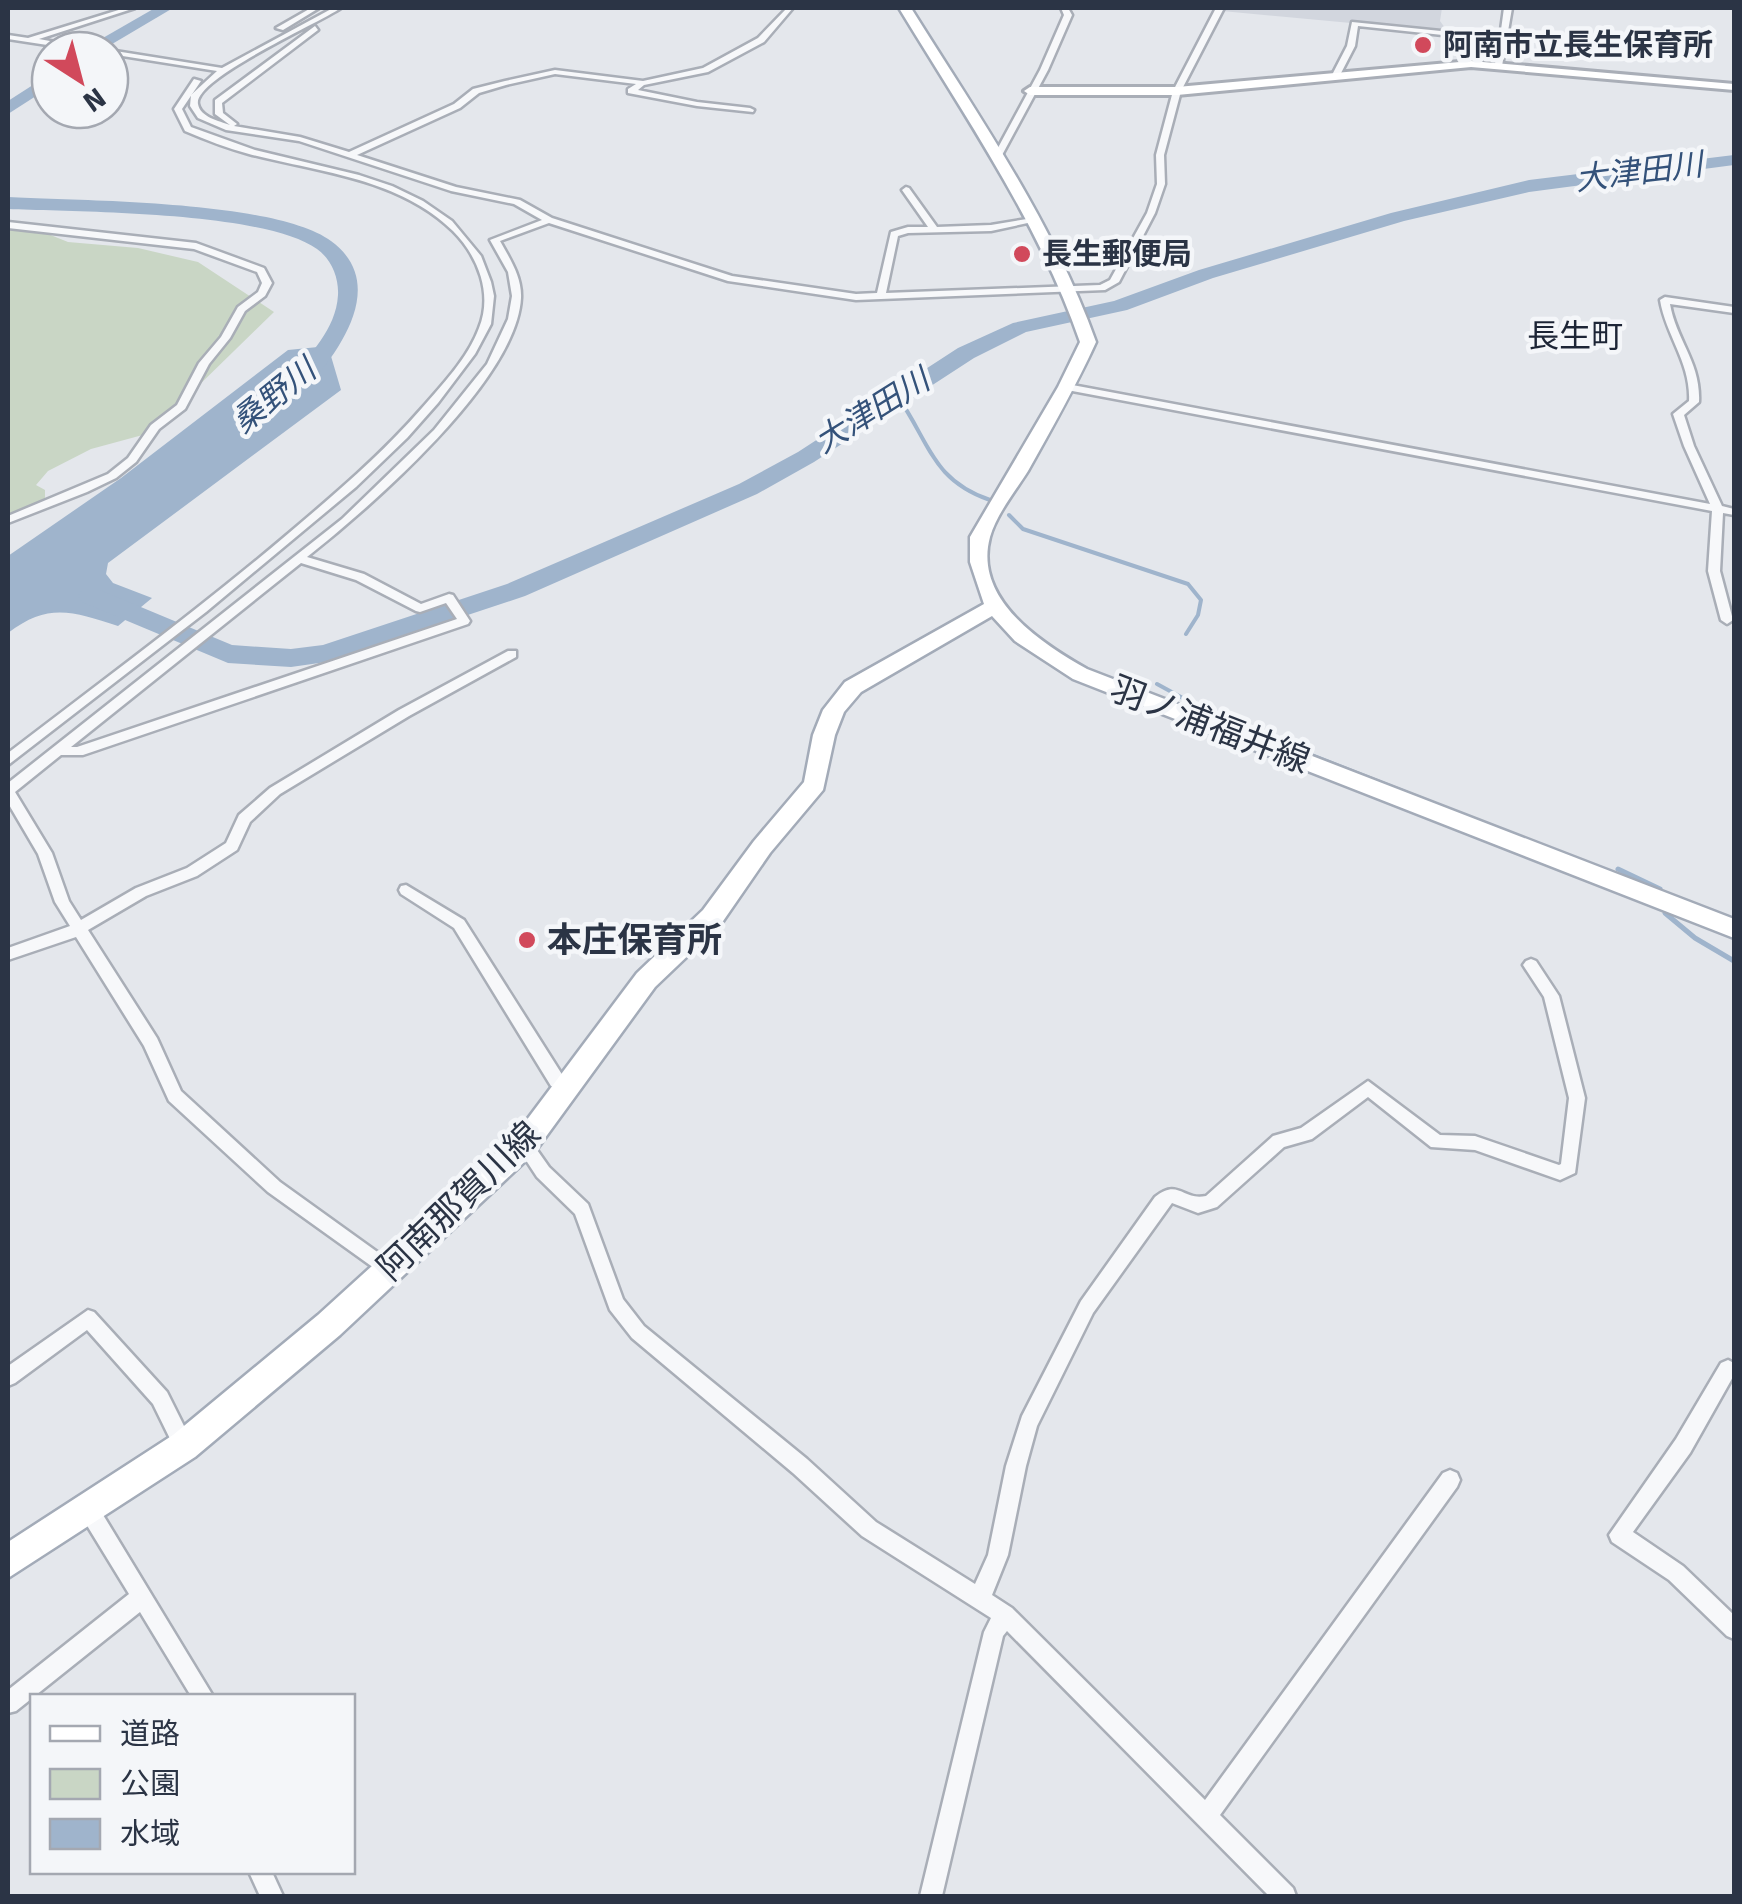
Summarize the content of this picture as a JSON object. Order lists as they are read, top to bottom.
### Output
{
  "streets": {
    "main road": ["羽ノ浦福井線", "阿南那賀川線"]
  },
  "crossings": [
    ["羽ノ浦福井線", "阿南那賀川線"]
  ],
  "districts": ["長生町"],
  "water": ["大津田川", "桑野川"],
  "places": ["阿南市立長生保育所", "長生郵便局", "本庄保育所"],
  "legend": ["道路", "公園", "水域"],
  "north": "bottom right"
}
